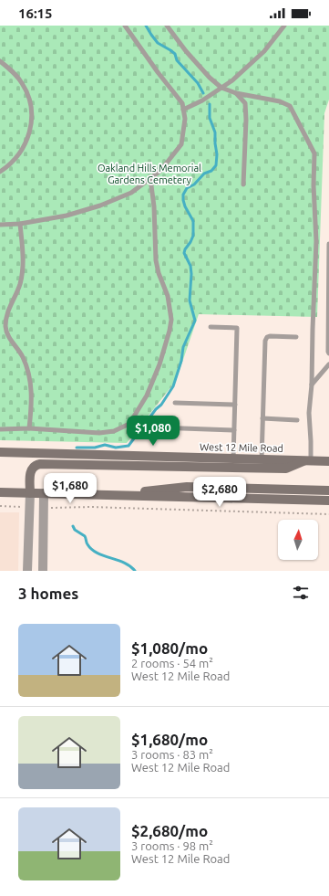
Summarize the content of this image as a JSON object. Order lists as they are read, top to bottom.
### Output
{
  "streets": {
    "main road": ["West 12 Mile Road"]
  },
  "parks": ["Oakland Hills Memorial Gardens Cemetery"],
  "north": "top",
  "page": {
    "status": "16:15",
    "price": ["$1,080", "$1,680", "$2,680"],
    "heading": "3 homes",
    "list": [
      {
        "name": "$1,080/mo",
        "note": "2 rooms · 54 m² · West 12 Mile Road"
      },
      {
        "name": "$1,680/mo",
        "note": "3 rooms · 83 m² · West 12 Mile Road"
      },
      {
        "name": "$2,680/mo",
        "note": "3 rooms · 98 m² · West 12 Mile Road"
      }
    ]
  }
}
